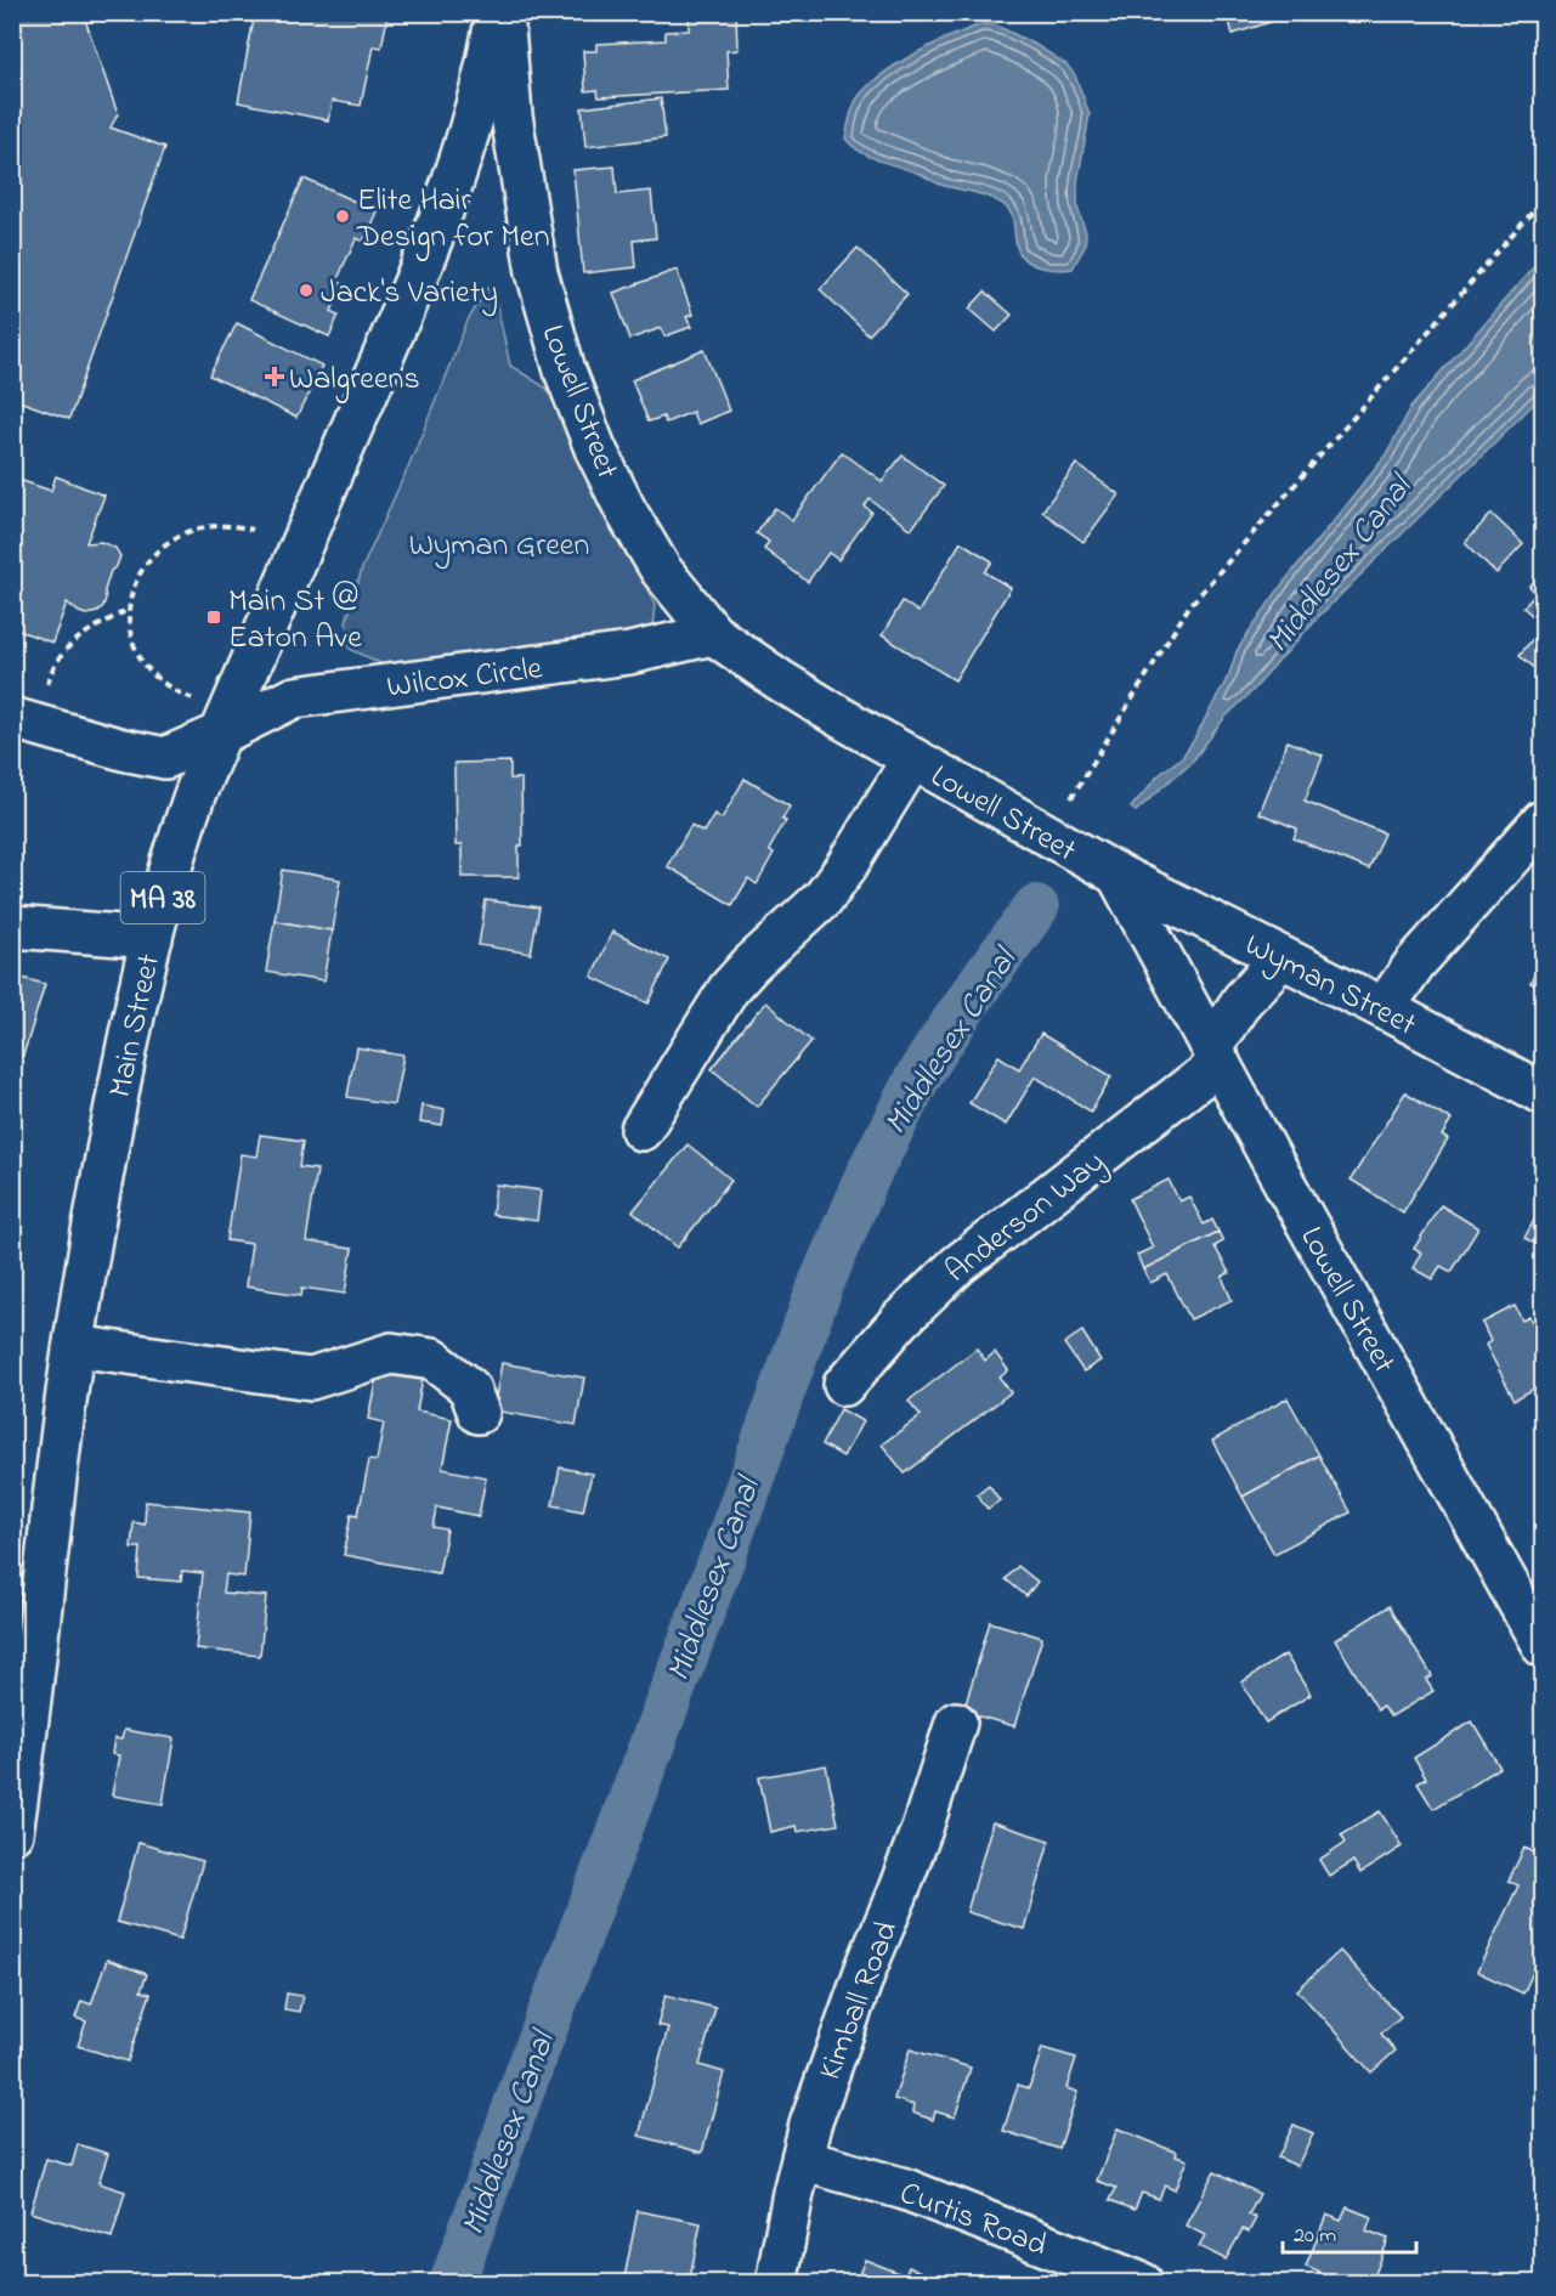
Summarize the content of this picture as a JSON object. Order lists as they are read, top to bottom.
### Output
{
  "streets": {
    "street": [
      "Lowell Street",
      "Wilcox Circle",
      "MA 38",
      "Wyman Street",
      "Main Street",
      "Anderson Way",
      "Kimball Road",
      "Curtis Road"
    ]
  },
  "crossings": [
    ["Lowell Street", "Wilcox Circle"],
    ["Lowell Street", "Wyman Street"],
    ["Lowell Street", "Anderson Way"],
    ["Wilcox Circle", "Main Street"],
    ["Wyman Street", "Anderson Way"],
    ["Kimball Road", "Curtis Road"]
  ],
  "water": ["Middlesex Canal"],
  "parks": ["Wyman Green"],
  "places": {
    "other": ["Elite Hair Design for Men", "Jack's Variety"],
    "health": ["Walgreens"],
    "transit": ["Main St @ Eaton Ave"]
  },
  "scale_bar": "20 m"
}
